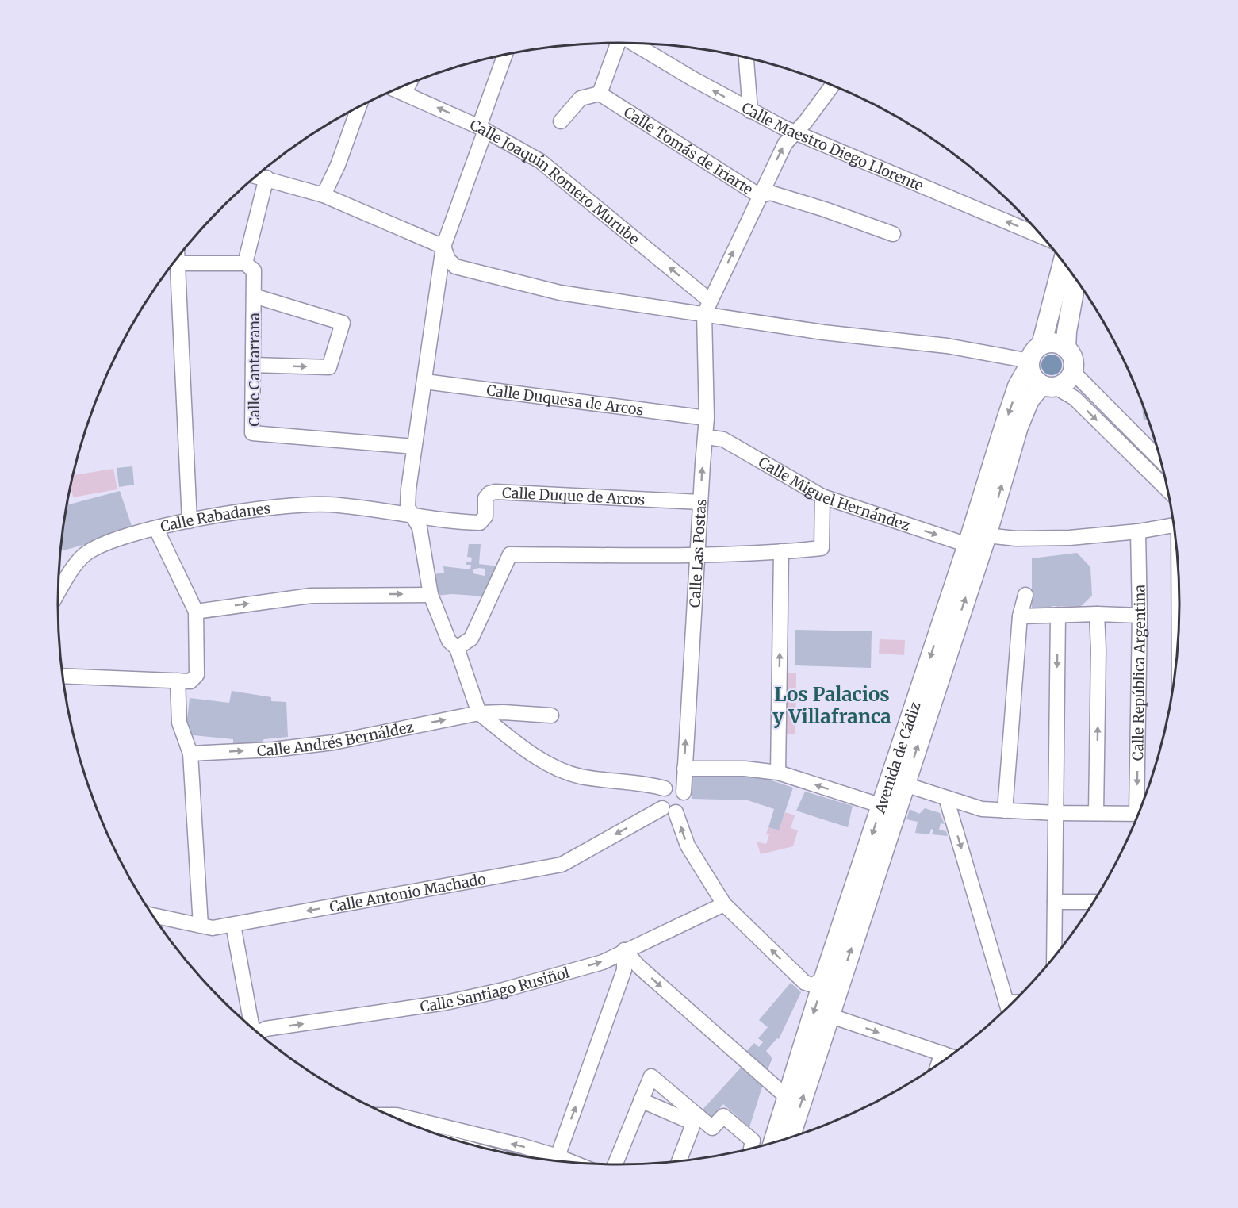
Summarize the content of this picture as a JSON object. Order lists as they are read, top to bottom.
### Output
{
  "streets": {
    "main road": ["Avenida de Cádiz"],
    "street": [
      "Calle Maestro Diego Llorente",
      "Calle Tomás de Iriarte",
      "Calle Joaquín Romero Murube",
      "Calle Cantarrana",
      "Calle Duquesa de Arcos",
      "Calle Miguel Hernández",
      "Calle Duque de Arcos",
      "Calle Rabadanes",
      "Calle Las Postas",
      "Calle República Argentina",
      "Calle Andrés Bernáldez",
      "Calle Antonio Machado",
      "Calle Santiago Rusiñol"
    ]
  },
  "crossings": [
    ["Calle Joaquín Romero Murube", "Calle Las Postas"],
    ["Calle Duquesa de Arcos", "Calle Las Postas"],
    ["Calle Miguel Hernández", "Calle Las Postas"],
    ["Calle Miguel Hernández", "Avenida de Cádiz"],
    ["Calle Duque de Arcos", "Calle Rabadanes"],
    ["Calle Duque de Arcos", "Calle Las Postas"],
    ["Calle Las Postas", "Calle Antonio Machado"]
  ],
  "one_way": [
    "Calle Maestro Diego Llorente",
    "Calle Joaquín Romero Murube",
    "Calle Miguel Hernández",
    "Calle Andrés Bernáldez",
    "Calle Antonio Machado",
    "Calle Santiago Rusiñol"
  ],
  "districts": ["Los Palacios y Villafranca"]
}
